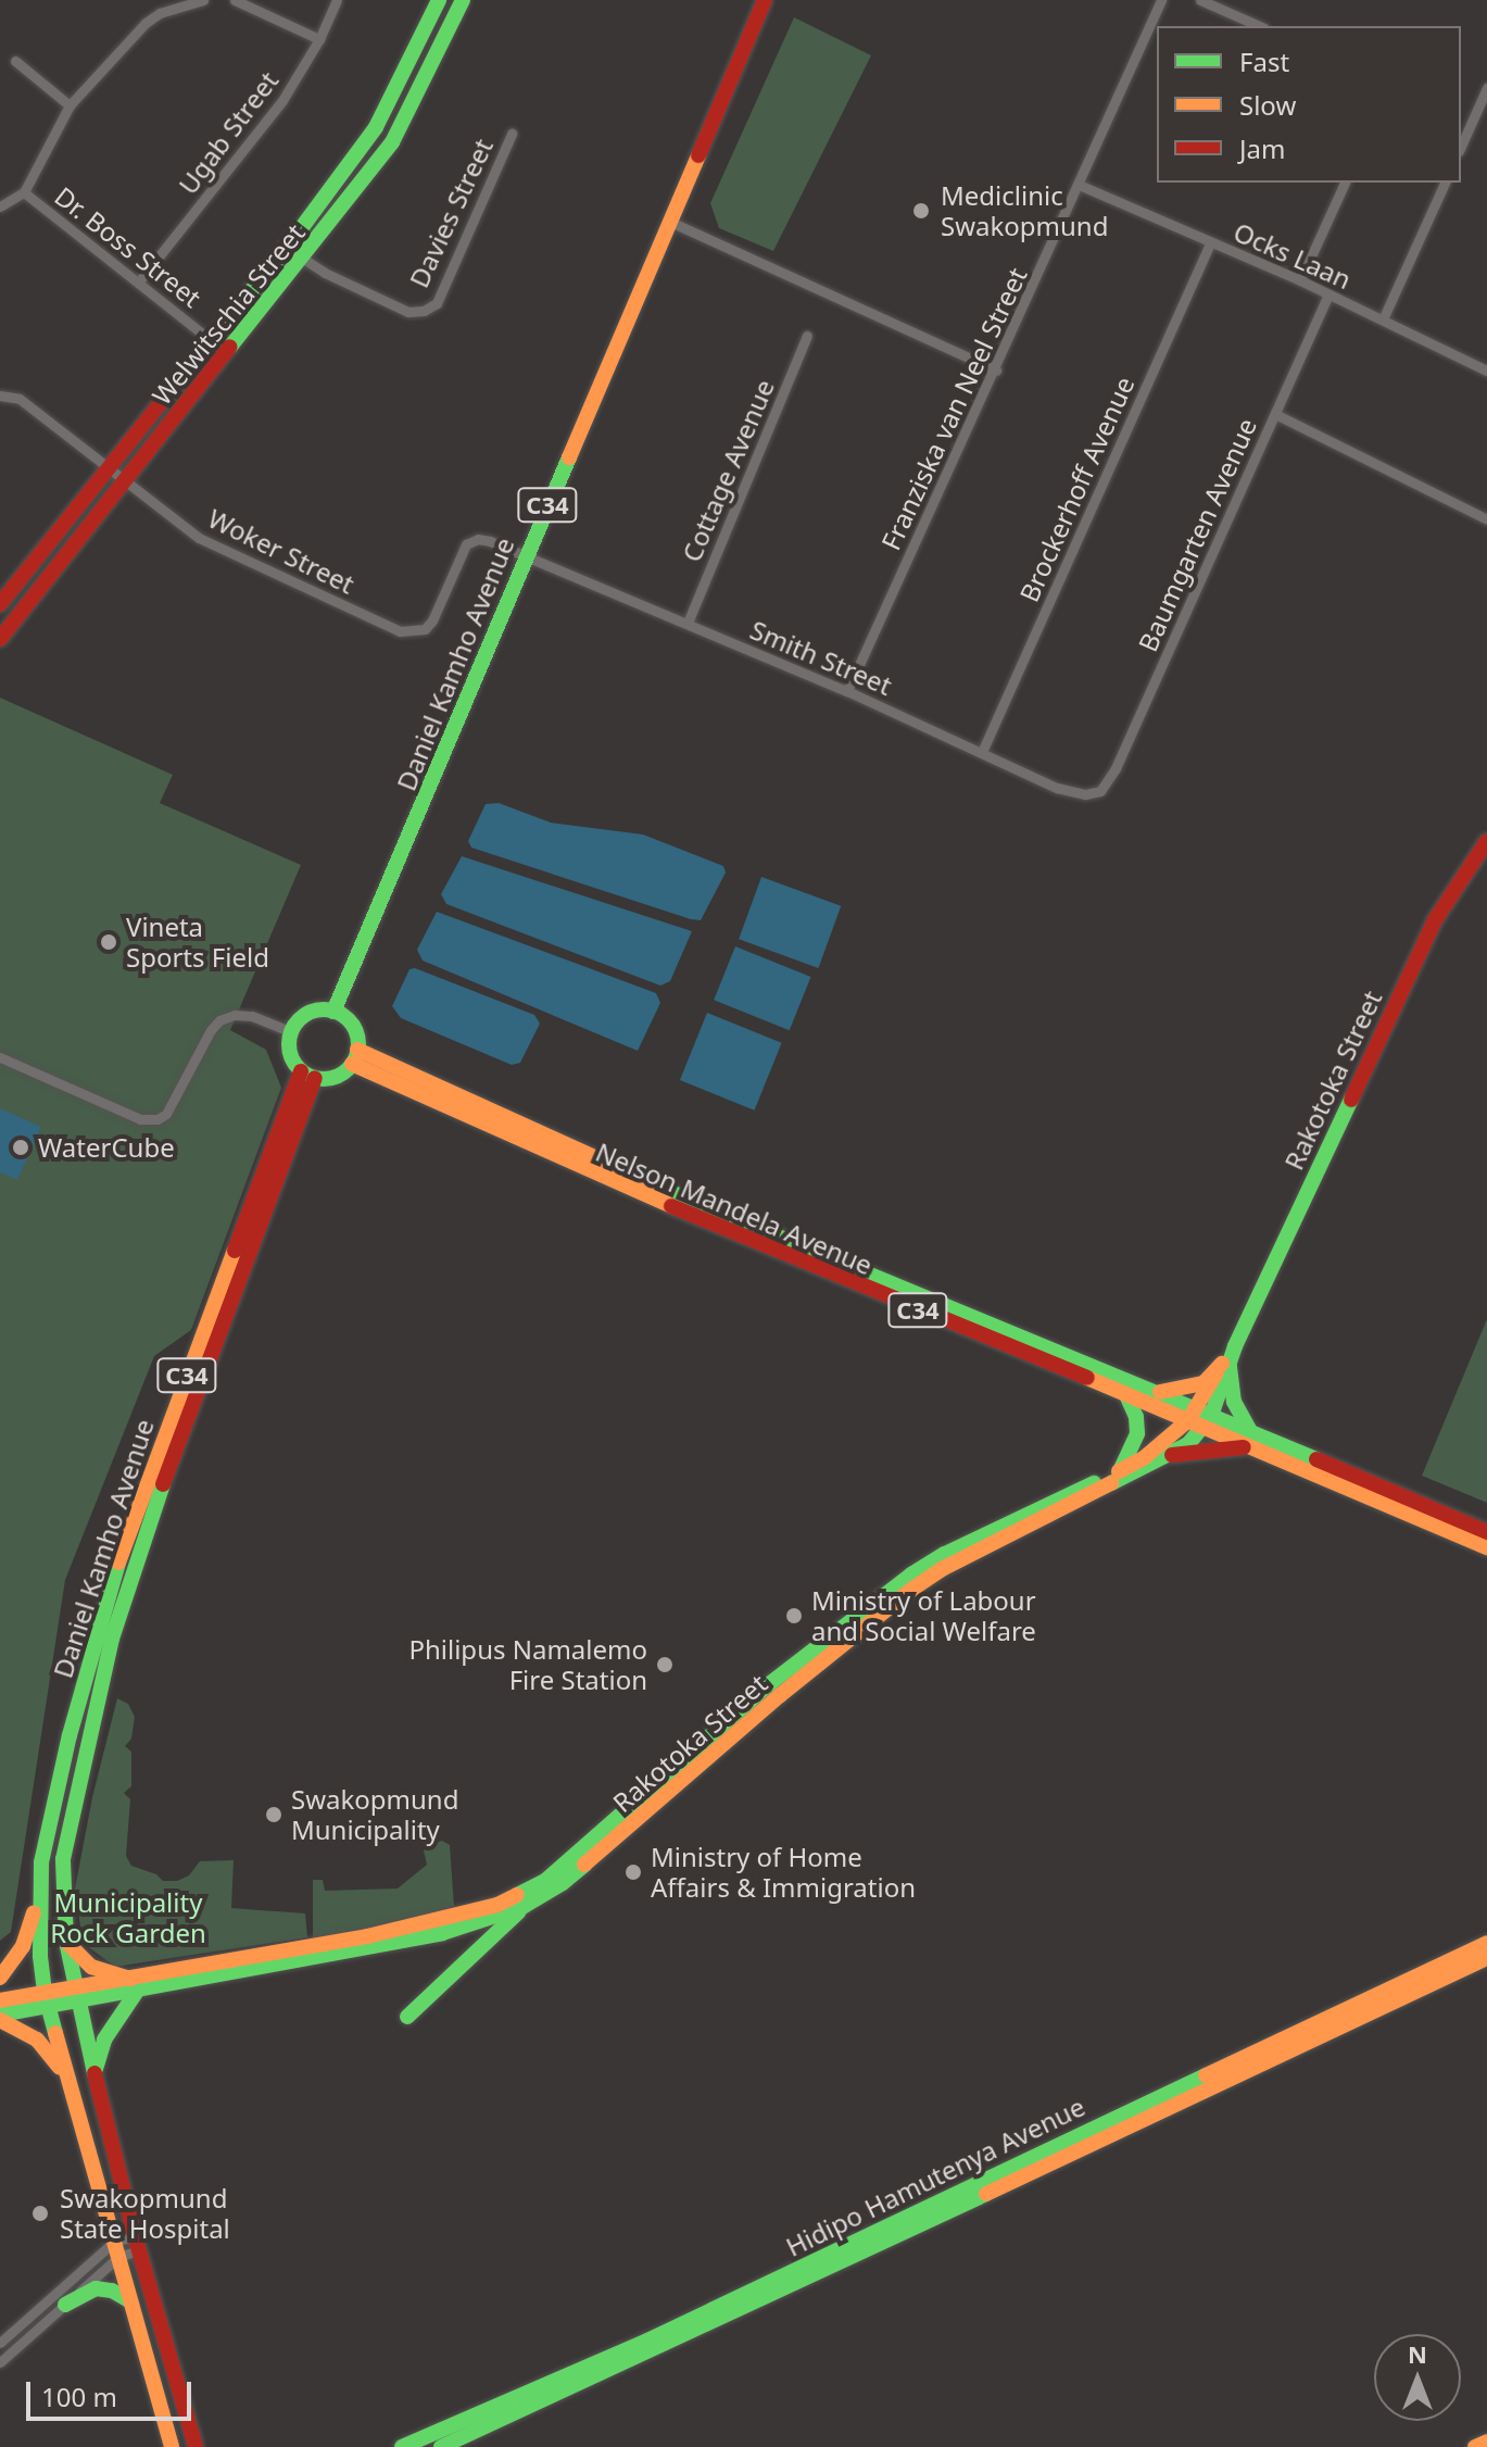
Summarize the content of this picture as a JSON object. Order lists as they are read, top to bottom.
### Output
{
  "streets": {
    "street": [
      "Ugab Street",
      "Davies Street",
      "Dr. Boss Street",
      "Ocks Laan",
      "Welwitschia Street",
      "Franziska van Neel Street",
      "Cottage Avenue",
      "Brockerhoff Avenue",
      "C34",
      "Baumgarten Avenue",
      "Woker Street",
      "Smith Street",
      "Daniel Kamho Avenue",
      "Rakotoka Street",
      "Nelson Mandela Avenue",
      "Hidipo Hamutenya Avenue"
    ]
  },
  "crossings": [
    ["Ugab Street", "Dr. Boss Street"],
    ["Davies Street", "Welwitschia Street"],
    ["Dr. Boss Street", "Welwitschia Street"],
    ["Ocks Laan", "Franziska van Neel Street"],
    ["Ocks Laan", "Brockerhoff Avenue"],
    ["Ocks Laan", "Baumgarten Avenue"],
    ["Welwitschia Street", "Woker Street"],
    ["Franziska van Neel Street", "Smith Street"],
    ["Cottage Avenue", "Smith Street"],
    ["Brockerhoff Avenue", "Smith Street"],
    ["C34", "Daniel Kamho Avenue"],
    ["C34", "Rakotoka Street"],
    ["Baumgarten Avenue", "Smith Street"],
    ["Woker Street", "Smith Street"],
    ["Woker Street", "Daniel Kamho Avenue"],
    ["Smith Street", "Daniel Kamho Avenue"],
    ["Daniel Kamho Avenue", "Rakotoka Street"],
    ["Daniel Kamho Avenue", "Nelson Mandela Avenue"],
    ["Rakotoka Street", "Nelson Mandela Avenue"]
  ],
  "parks": ["Municipality Rock Garden"],
  "places": [
    "Mediclinic Swakopmund",
    "Vineta Sports Field",
    "WaterCube",
    "Ministry of Labour and Social Welfare",
    "Philipus Namalemo Fire Station",
    "Swakopmund Municipality",
    "Ministry of Home Affairs & Immigration",
    "Swakopmund State Hospital"
  ],
  "legend": ["Fast", "Slow", "Jam"],
  "scale_bar": "100 m",
  "north": "top"
}
